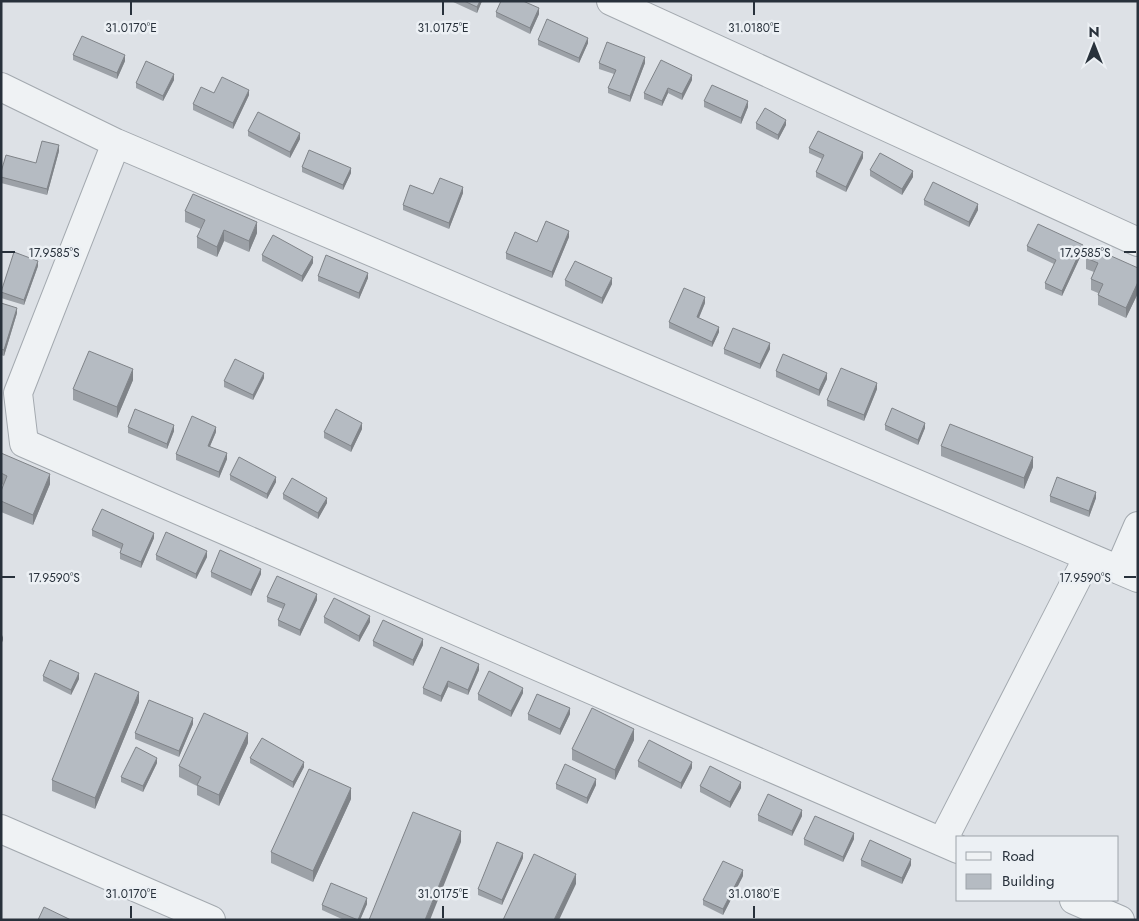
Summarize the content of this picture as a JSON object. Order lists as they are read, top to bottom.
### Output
{
  "legend": ["Road", "Building"],
  "north": "top",
  "coordinates": [
    "31.0170°E",
    "31.0175°E",
    "31.0180°E",
    "17.9585°S",
    "17.9590°S"
  ]
}
